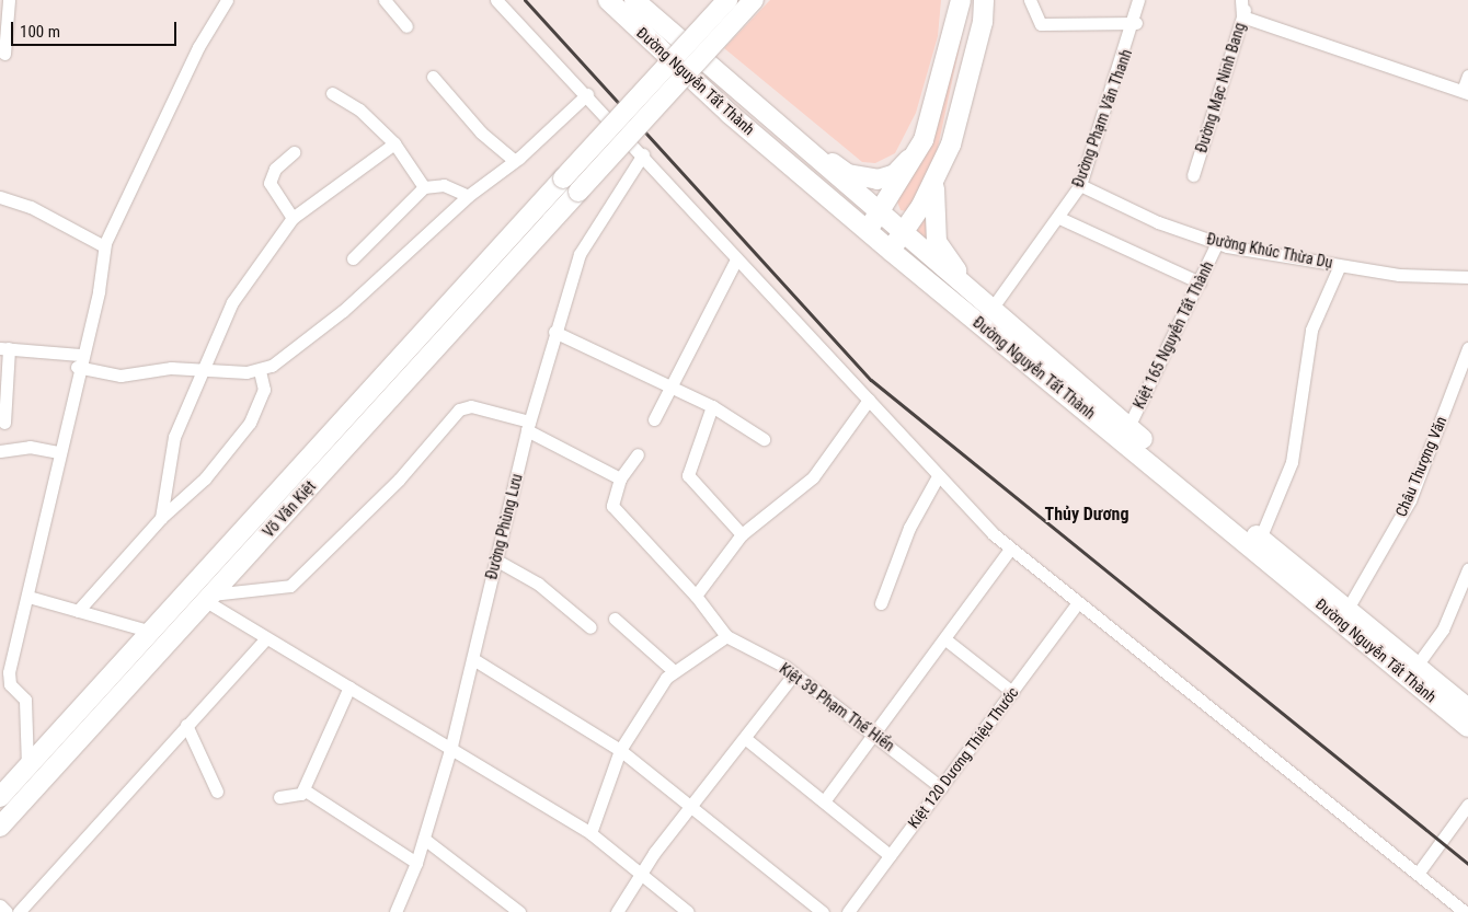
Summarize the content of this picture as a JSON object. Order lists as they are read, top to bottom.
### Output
{
  "streets": {
    "main road": ["Đường Nguyễn Tất Thành", "Võ Văn Kiệt"],
    "street": [
      "Đường Mạc Ninh Bang",
      "Đường Phạm Văn Thanh",
      "Đường Khúc Thừa Dụ",
      "Kiệt 165 Nguyễn Tất Thành",
      "Châu Thượng Văn",
      "Đường Phùng Lưu",
      "Kiệt 39 Phạm Thế Hiển",
      "Kiệt 120 Dương Thiệu Thước"
    ]
  },
  "crossings": [
    ["Đường Nguyễn Tất Thành", "Đường Phạm Văn Thanh"],
    ["Đường Nguyễn Tất Thành", "Kiệt 165 Nguyễn Tất Thành"],
    ["Đường Nguyễn Tất Thành", "Châu Thượng Văn"],
    ["Đường Phạm Văn Thanh", "Đường Khúc Thừa Dụ"],
    ["Đường Khúc Thừa Dụ", "Kiệt 165 Nguyễn Tất Thành"],
    ["Kiệt 39 Phạm Thế Hiển", "Kiệt 120 Dương Thiệu Thước"]
  ],
  "districts": ["Thủy Dương"],
  "scale_bar": "100 m"
}
